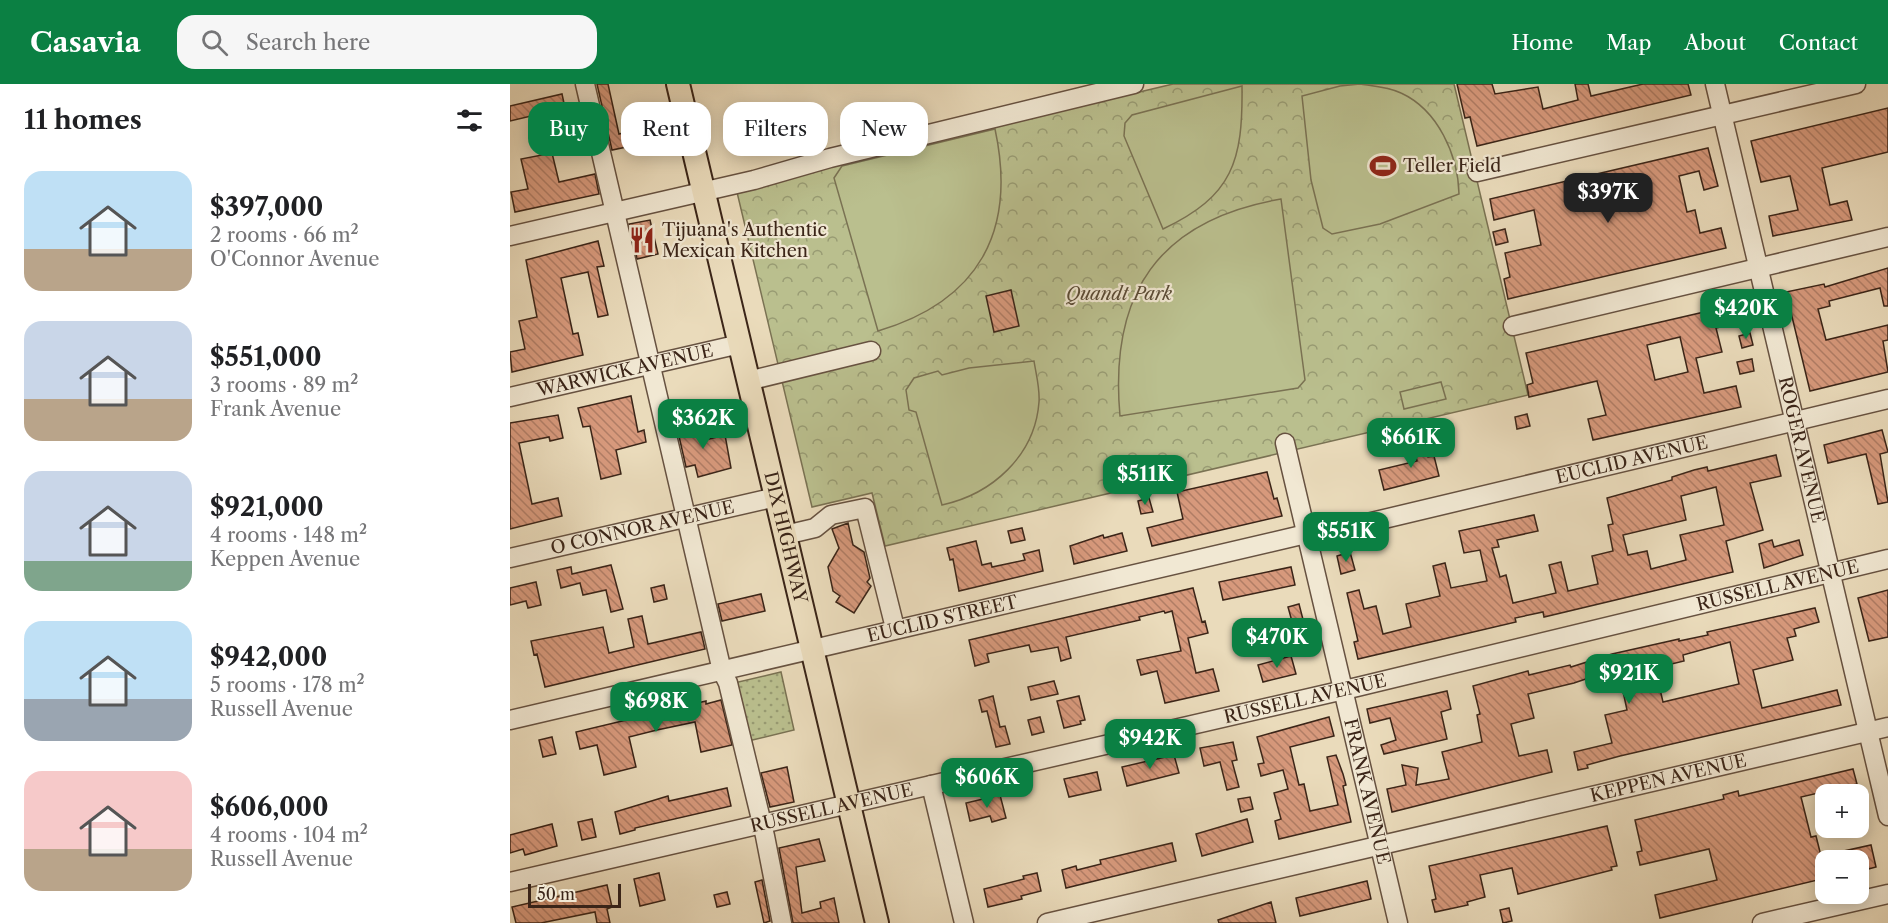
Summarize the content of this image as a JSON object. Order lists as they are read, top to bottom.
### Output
{
  "streets": {
    "main road": ["DIX HIGHWAY"],
    "street": [
      "WARWICK AVENUE",
      "ROGER AVENUE",
      "EUCLID AVENUE",
      "O CONNOR AVENUE",
      "RUSSELL AVENUE",
      "EUCLID STREET",
      "KEPPEN AVENUE",
      "FRANK AVENUE"
    ]
  },
  "crossings": [
    ["WARWICK AVENUE", "DIX HIGHWAY"],
    ["ROGER AVENUE", "EUCLID AVENUE"],
    ["ROGER AVENUE", "RUSSELL AVENUE"],
    ["ROGER AVENUE", "KEPPEN AVENUE"],
    ["EUCLID AVENUE", "EUCLID STREET"],
    ["O CONNOR AVENUE", "DIX HIGHWAY"],
    ["DIX HIGHWAY", "RUSSELL AVENUE"],
    ["DIX HIGHWAY", "EUCLID STREET"],
    ["RUSSELL AVENUE", "FRANK AVENUE"],
    ["EUCLID STREET", "FRANK AVENUE"],
    ["KEPPEN AVENUE", "FRANK AVENUE"]
  ],
  "parks": ["Quandt Park"],
  "places": {
    "sports": ["Teller Field"],
    "restaurant": ["Tijuana's Authentic Mexican Kitchen"]
  },
  "scale_bar": "50 m",
  "page": {
    "header": "Casavia",
    "search": "Search here",
    "nav": [
      "Home",
      "Map",
      "About",
      "Contact"
    ],
    "heading": "11 homes",
    "chip": [
      "Buy",
      "Rent",
      "Filters",
      "New"
    ],
    "list": [
      {
        "name": "$397,000",
        "note": "2 rooms · 66 m² · O'Connor Avenue"
      },
      {
        "name": "$551,000",
        "note": "3 rooms · 89 m² · Frank Avenue"
      },
      {
        "name": "$921,000",
        "note": "4 rooms · 148 m² · Keppen Avenue"
      },
      {
        "name": "$942,000",
        "note": "5 rooms · 178 m² · Russell Avenue"
      },
      {
        "name": "$606,000",
        "note": "4 rooms · 104 m² · Russell Avenue"
      }
    ],
    "price": [
      "$397K",
      "$420K",
      "$362K",
      "$661K",
      "$511K",
      "$551K",
      "$470K",
      "$921K",
      "$698K",
      "$942K",
      "$606K"
    ],
    "map_buttons": ["+", "−"],
    "scale": "50 m"
  }
}
